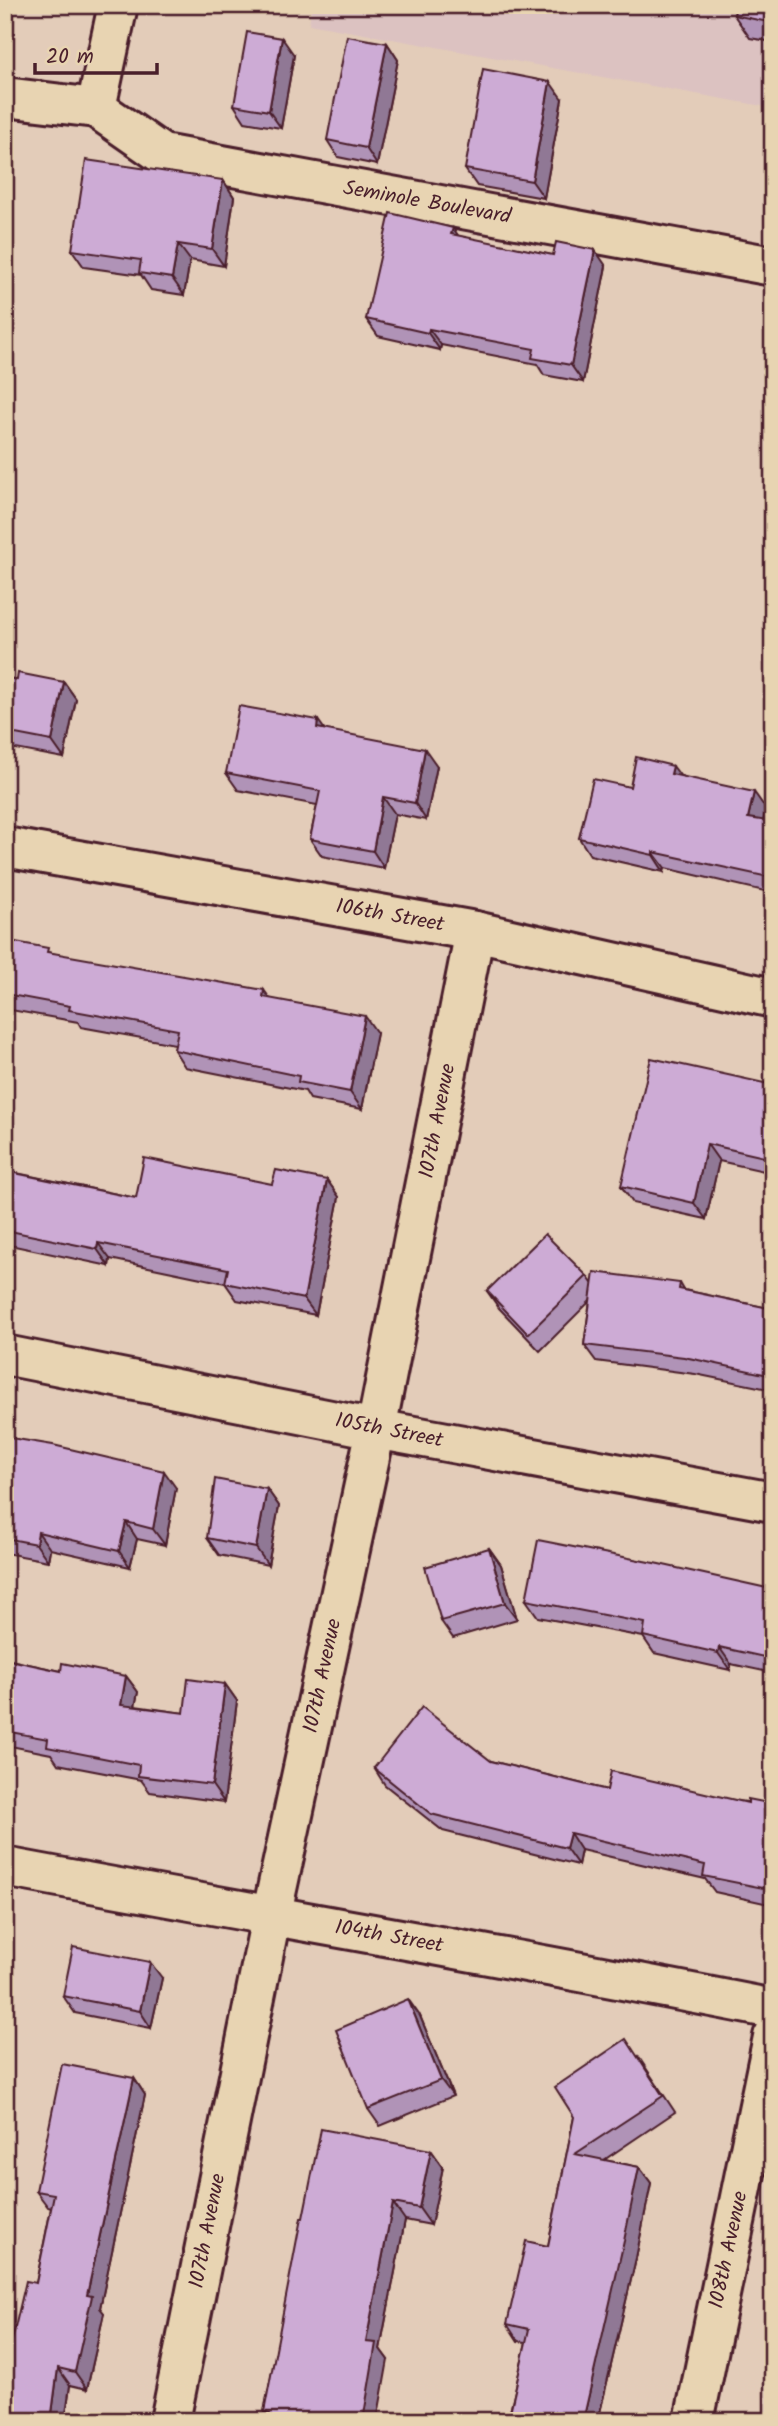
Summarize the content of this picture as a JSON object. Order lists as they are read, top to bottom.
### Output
{
  "streets": {
    "street": [
      "Seminole Boulevard",
      "106th Street",
      "107th Avenue",
      "105th Street",
      "104th Street",
      "108th Avenue"
    ]
  },
  "crossings": [
    ["106th Street", "107th Avenue"],
    ["107th Avenue", "105th Street"],
    ["107th Avenue", "104th Street"]
  ],
  "scale_bar": "20 m"
}
